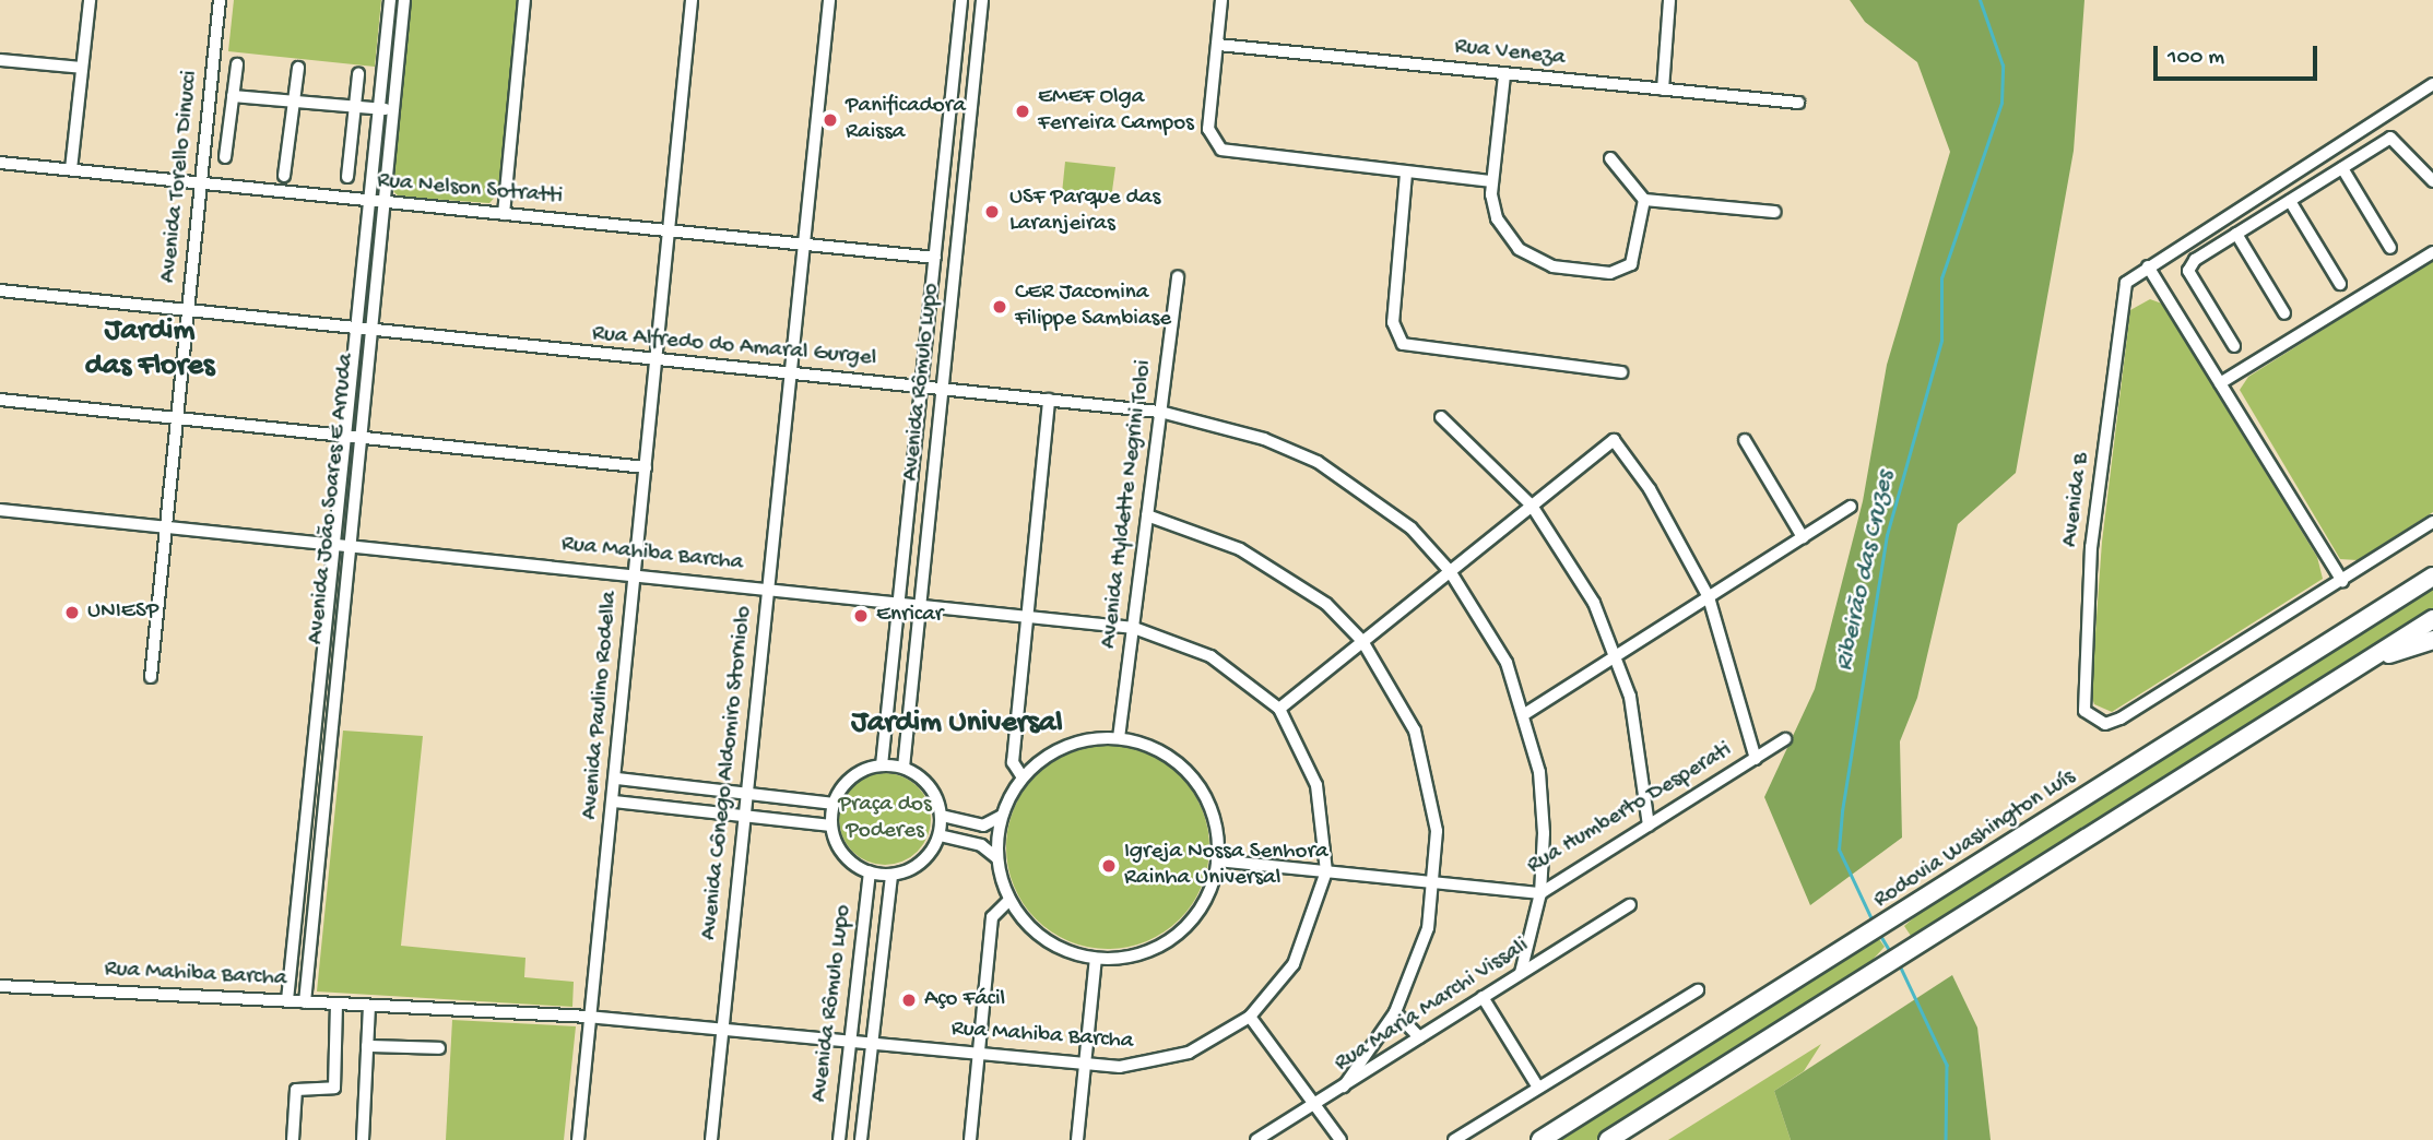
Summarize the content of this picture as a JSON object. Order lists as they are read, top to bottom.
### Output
{
  "streets": {
    "highway": ["Rodovia Washington Luís"],
    "street": [
      "Rua Veneza",
      "Avenida Torello Dinucci",
      "Rua Nelson Sotratti",
      "Rua Alfredo do Amaral Gurgel",
      "Avenida Rômulo Lupo",
      "Avenida João Soares E Arruda",
      "Avenida B",
      "Avenida Hyldette Negrini Toloi",
      "Rua Mahiba Barcha",
      "Avenida Paulino Rodella",
      "Avenida Cônego Aldomiro Storniolo",
      "Rua Humberto Desperati",
      "Rua Maria Marchi Vissali"
    ]
  },
  "crossings": [
    ["Avenida Torello Dinucci", "Rua Nelson Sotratti"],
    ["Avenida Torello Dinucci", "Rua Alfredo do Amaral Gurgel"],
    ["Avenida Torello Dinucci", "Rua Mahiba Barcha"],
    ["Rua Nelson Sotratti", "Avenida Rômulo Lupo"],
    ["Rua Nelson Sotratti", "Avenida João Soares E Arruda"],
    ["Rua Nelson Sotratti", "Avenida Paulino Rodella"],
    ["Rua Nelson Sotratti", "Avenida Cônego Aldomiro Storniolo"],
    ["Rua Alfredo do Amaral Gurgel", "Avenida Rômulo Lupo"],
    ["Rua Alfredo do Amaral Gurgel", "Avenida João Soares E Arruda"],
    ["Rua Alfredo do Amaral Gurgel", "Avenida Hyldette Negrini Toloi"],
    ["Rua Alfredo do Amaral Gurgel", "Avenida Paulino Rodella"],
    ["Rua Alfredo do Amaral Gurgel", "Avenida Cônego Aldomiro Storniolo"],
    ["Rua Alfredo do Amaral Gurgel", "Rua Humberto Desperati"],
    ["Rua Alfredo do Amaral Gurgel", "Rua Maria Marchi Vissali"],
    ["Avenida Rômulo Lupo", "Rua Mahiba Barcha"],
    ["Avenida João Soares E Arruda", "Rua Mahiba Barcha"],
    ["Avenida Hyldette Negrini Toloi", "Rua Mahiba Barcha"],
    ["Avenida Hyldette Negrini Toloi", "Rua Humberto Desperati"],
    ["Rua Mahiba Barcha", "Avenida Paulino Rodella"],
    ["Rua Mahiba Barcha", "Avenida Cônego Aldomiro Storniolo"],
    ["Rua Mahiba Barcha", "Rua Humberto Desperati"]
  ],
  "districts": ["Jardim das Flores", "Jardim Universal"],
  "water": ["Ribeirão das Cruzes"],
  "parks": ["Praça dos Poderes"],
  "places": [
    "EMEF Olga Ferreira Campos",
    "Panificadora Raissa",
    "USF Parque das Laranjeiras",
    "CER Jacomina Filippe Sambiase",
    "UNIESP",
    "Enricar",
    "Igreja Nossa Senhora Rainha Universal",
    "Aço Fácil"
  ],
  "scale_bar": "100 m"
}
